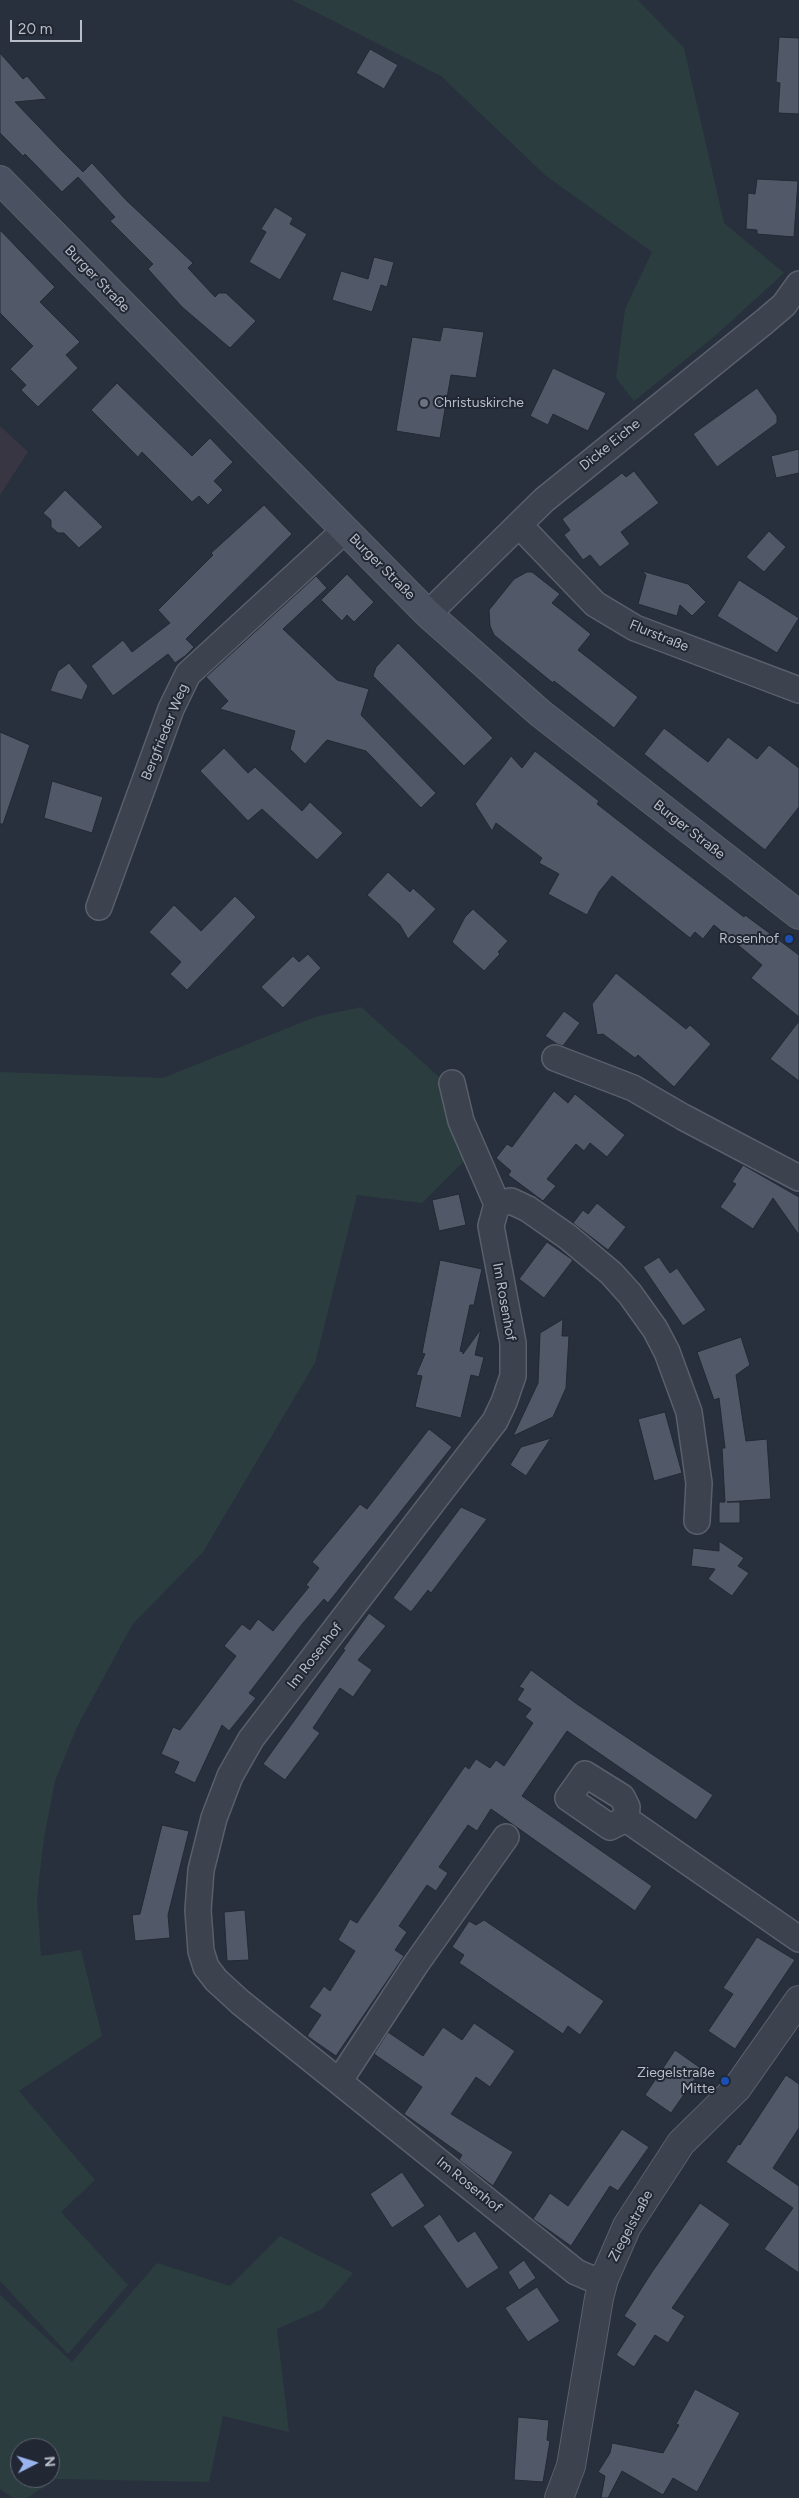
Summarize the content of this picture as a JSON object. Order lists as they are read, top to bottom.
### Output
{
  "streets": {
    "main road": ["Burger Straße"],
    "street": [
      "Dicke Eiche",
      "Flurstraße",
      "Bergfrieder Weg",
      "Im Rosenhof",
      "Ziegelstraße"
    ]
  },
  "crossings": [
    ["Burger Straße", "Dicke Eiche"],
    ["Burger Straße", "Bergfrieder Weg"],
    ["Dicke Eiche", "Flurstraße"],
    ["Im Rosenhof", "Ziegelstraße"]
  ],
  "places": ["Christuskirche", "Rosenhof", "Ziegelstraße Mitte"],
  "scale_bar": "20 m",
  "north": "right"
}
